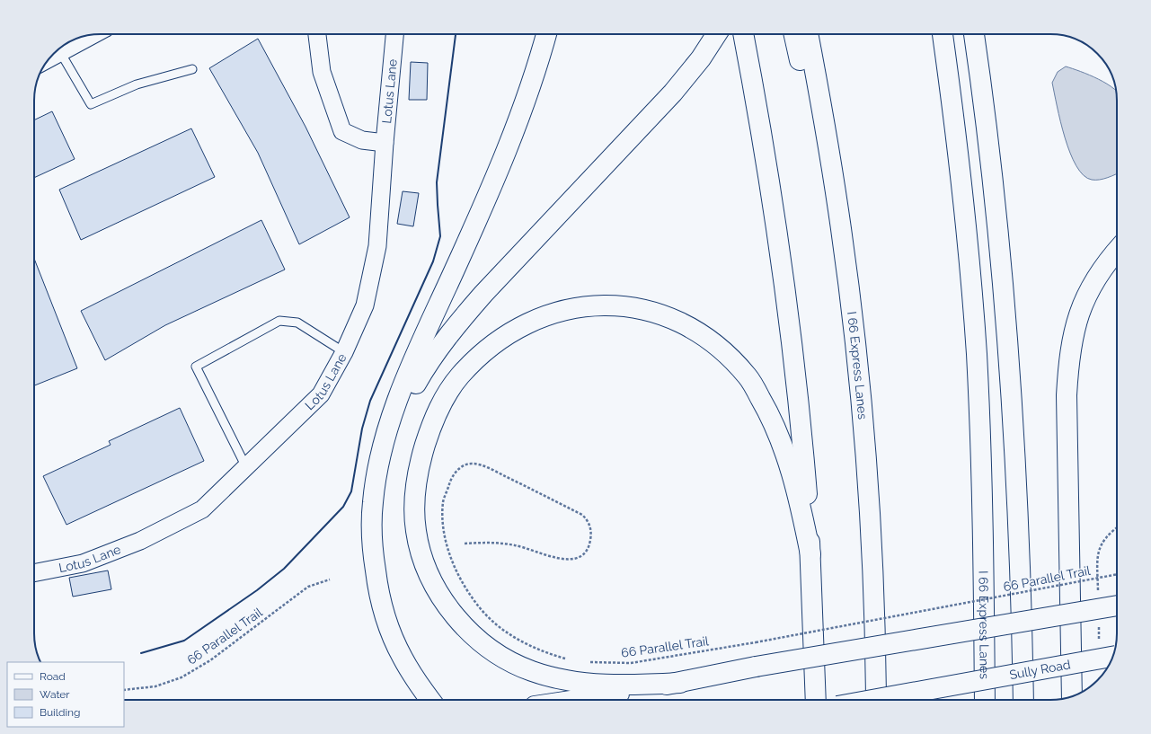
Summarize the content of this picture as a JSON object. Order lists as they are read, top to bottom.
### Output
{
  "streets": {
    "highway": ["I 66 Express Lanes", "Sully Road"],
    "street": ["Lotus Lane"],
    "path": ["66 Parallel Trail"]
  },
  "legend": ["Road", "Water", "Building"]
}
